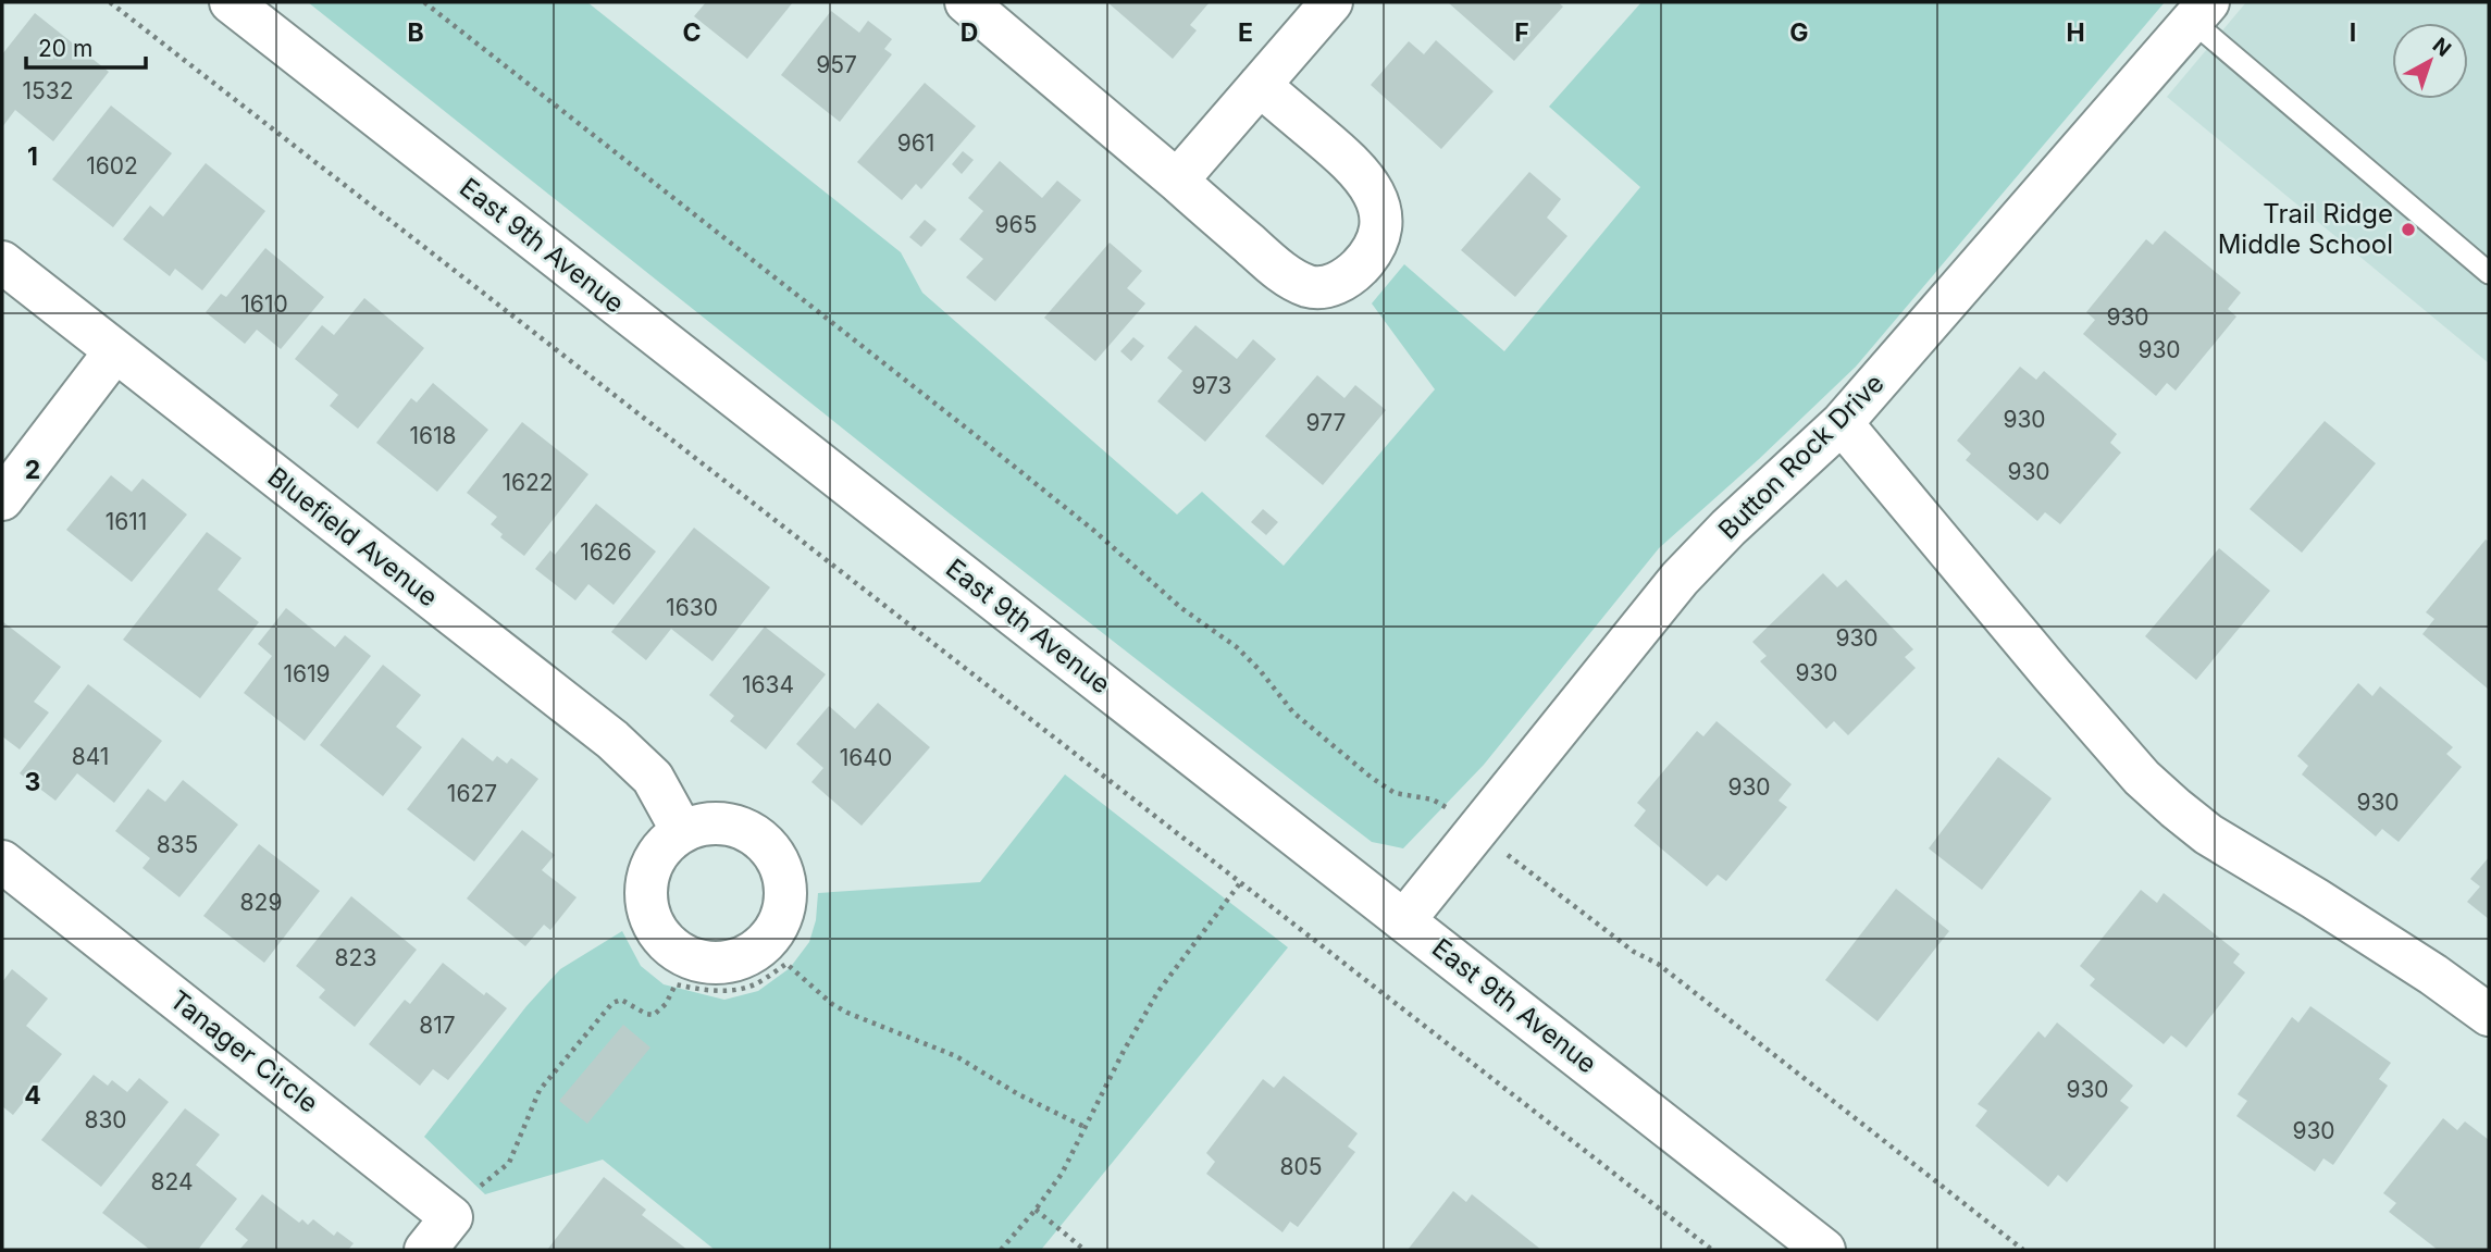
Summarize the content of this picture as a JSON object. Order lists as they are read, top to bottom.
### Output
{
  "streets": {
    "street": [
      "East 9th Avenue",
      "Button Rock Drive",
      "Bluefield Avenue",
      "Tanager Circle"
    ]
  },
  "crossings": [
    ["East 9th Avenue", "Button Rock Drive"]
  ],
  "places": ["Trail Ridge Middle School"],
  "house_numbers": [
    "957",
    "1532",
    "961",
    "1602",
    "965",
    "1610",
    "930",
    "930",
    "973",
    "930",
    "977",
    "1618",
    "930",
    "1622",
    "1611",
    "1626",
    "1630",
    "930",
    "930",
    "1619",
    "1634",
    "841",
    "1640",
    "930",
    "1627",
    "930",
    "835",
    "829",
    "823",
    "817",
    "930",
    "830",
    "930",
    "805",
    "824"
  ],
  "scale_bar": "20 m",
  "north": "top right",
  "grid": {
    "columns": [
      "B",
      "C",
      "D",
      "E",
      "F",
      "G",
      "H",
      "I"
    ],
    "rows": [
      "1",
      "2",
      "3",
      "4"
    ]
  }
}
